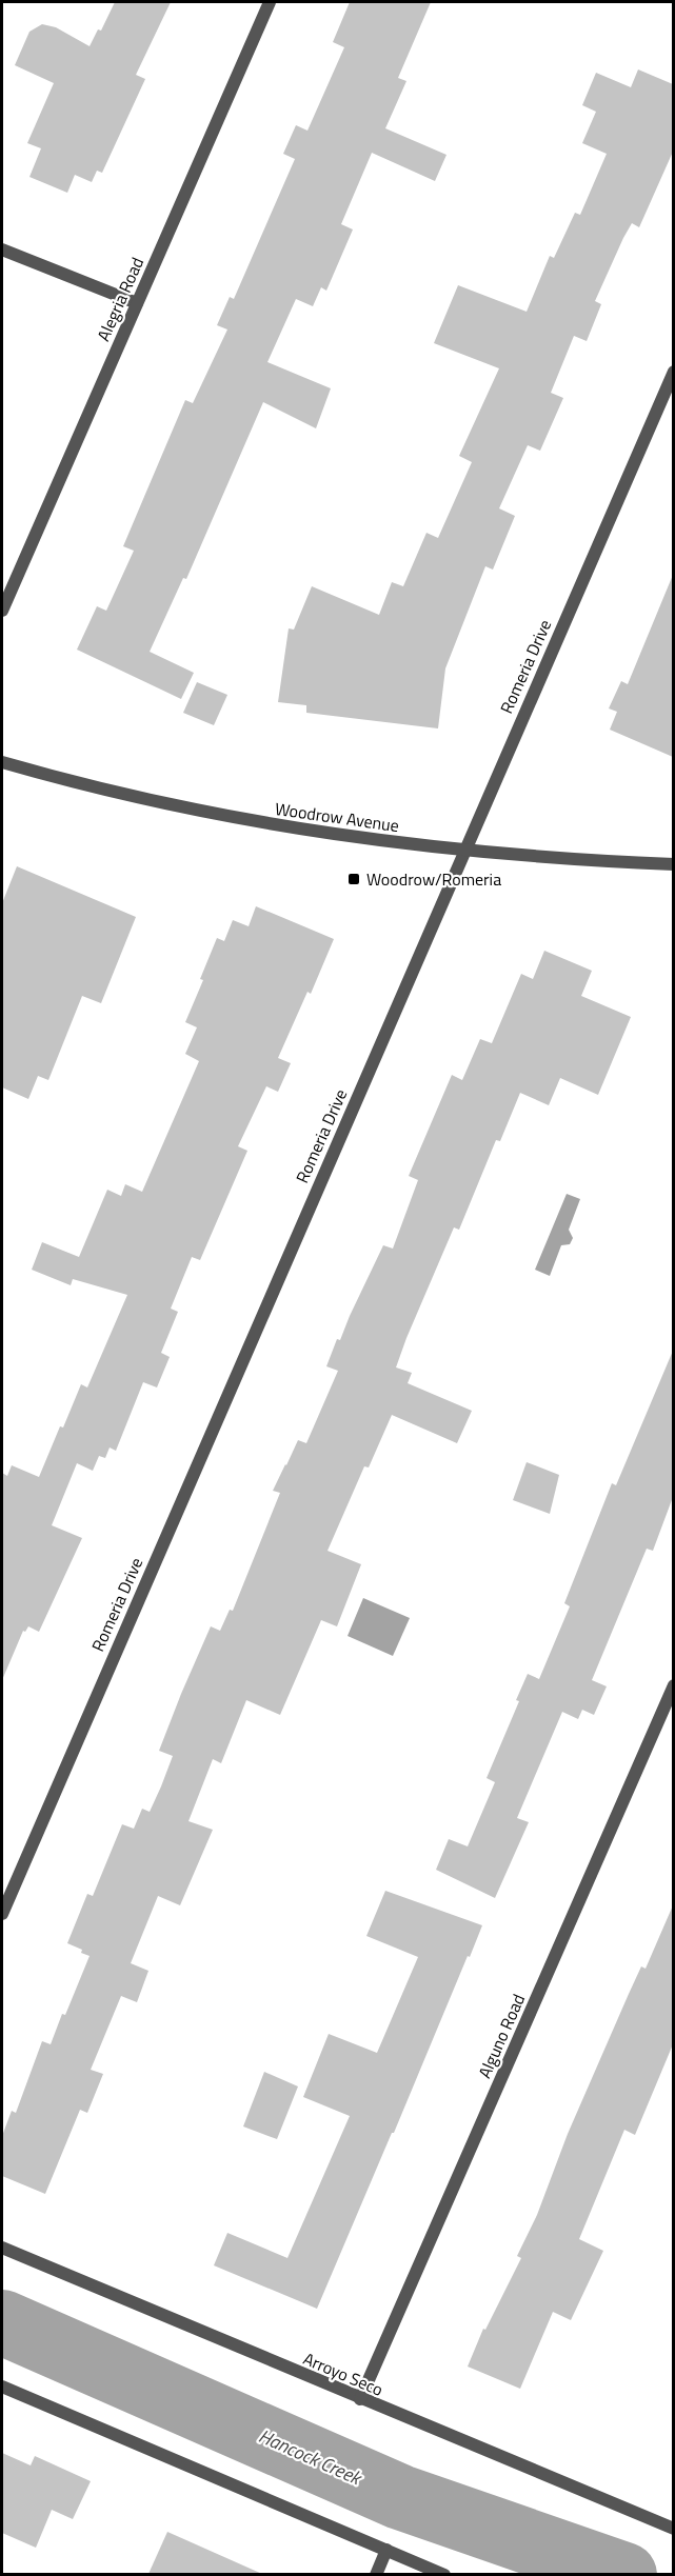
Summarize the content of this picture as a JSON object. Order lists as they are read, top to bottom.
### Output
{
  "streets": {
    "street": [
      "Alegria Road",
      "Romeria Drive",
      "Woodrow Avenue",
      "Alguno Road",
      "Arroyo Seco"
    ]
  },
  "crossings": [
    ["Romeria Drive", "Woodrow Avenue"],
    ["Alguno Road", "Arroyo Seco"]
  ],
  "water": ["Hancock Creek"],
  "places": {
    "transit": ["Woodrow/Romeria"]
  }
}
